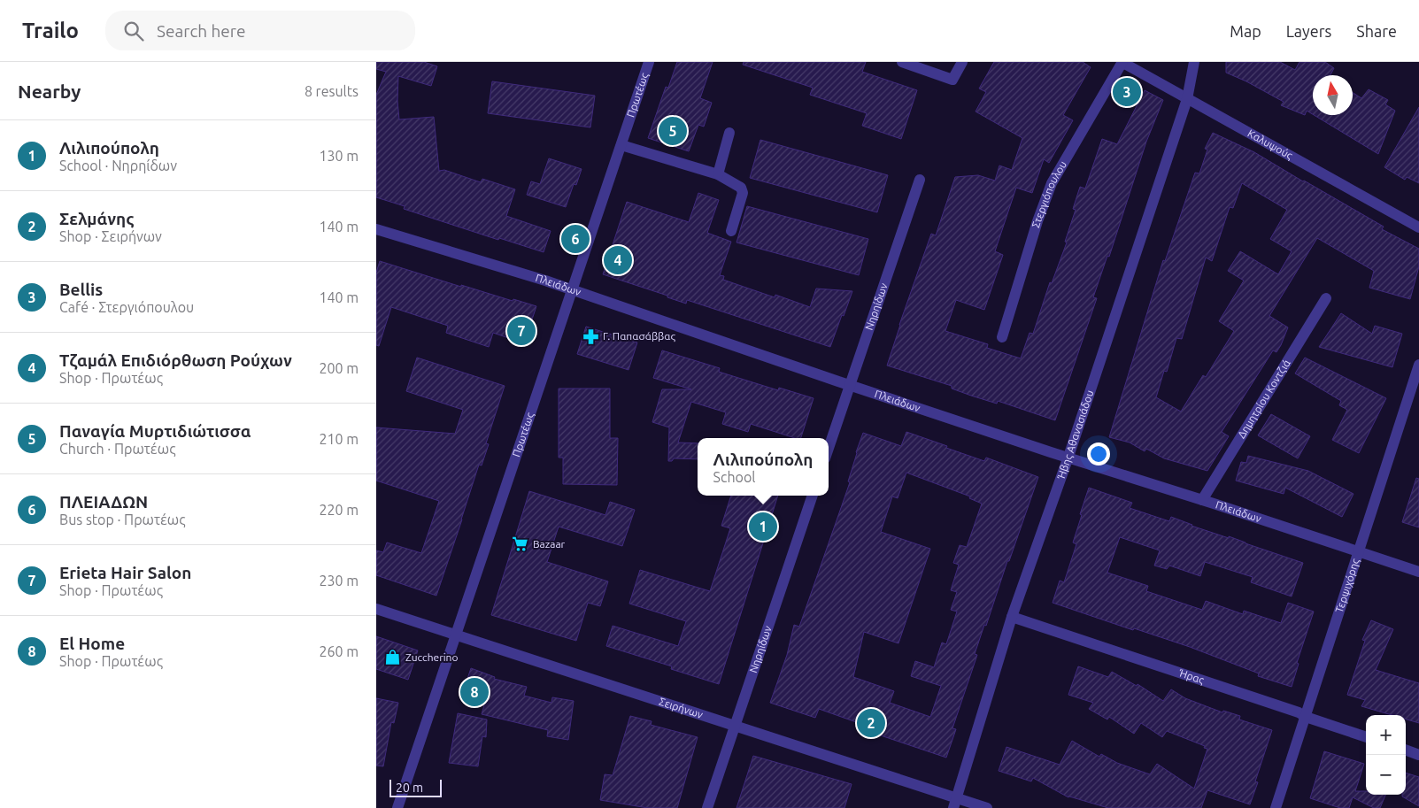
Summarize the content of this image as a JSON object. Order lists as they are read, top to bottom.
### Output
{
  "streets": {
    "street": [
      "Πρωτέως",
      "Καλυψούς",
      "Στεργιόπουλου",
      "Πλειάδων",
      "Νηρηίδων",
      "Δημητρίου Κοντζιά",
      "Ήβης Αθανασιάδου",
      "Τερψιχόρης",
      "Ήρας",
      "Σειρήνων"
    ]
  },
  "crossings": [
    ["Πρωτέως", "Πλειάδων"],
    ["Πρωτέως", "Σειρήνων"],
    ["Καλυψούς", "Στεργιόπουλου"],
    ["Καλυψούς", "Ήβης Αθανασιάδου"],
    ["Πλειάδων", "Νηρηίδων"],
    ["Πλειάδων", "Δημητρίου Κοντζιά"],
    ["Πλειάδων", "Ήβης Αθανασιάδου"],
    ["Πλειάδων", "Τερψιχόρης"],
    ["Νηρηίδων", "Σειρήνων"],
    ["Ήβης Αθανασιάδου", "Ήρας"],
    ["Ήβης Αθανασιάδου", "Σειρήνων"],
    ["Τερψιχόρης", "Ήρας"]
  ],
  "places": {
    "pharmacy": ["Γ. Παπασάββας"],
    "supermarket": ["Bazaar"],
    "shop": ["Zuccherino"]
  },
  "scale_bar": "20 m",
  "north": "top",
  "page": {
    "header": "Trailo",
    "search": "Search here",
    "nav": ["Map", "Layers", "Share"],
    "heading": ["Nearby", "8 results"],
    "pins": [
      "3",
      "5",
      "6",
      "4",
      "7",
      "1",
      "8",
      "2"
    ],
    "list": [
      {
        "mark": "1",
        "name": "Λιλιπούπολη",
        "note": "School · Νηρηίδων",
        "value": "130 m"
      },
      {
        "mark": "2",
        "name": "Σελμάνης",
        "note": "Shop · Σειρήνων",
        "value": "140 m"
      },
      {
        "mark": "3",
        "name": "Bellis",
        "note": "Café · Στεργιόπουλου",
        "value": "140 m"
      },
      {
        "mark": "4",
        "name": "Τζαμάλ Επιδιόρθωση Ρούχων",
        "note": "Shop · Πρωτέως",
        "value": "200 m"
      },
      {
        "mark": "5",
        "name": "Παναγία Μυρτιδιώτισσα",
        "note": "Church · Πρωτέως",
        "value": "210 m"
      },
      {
        "mark": "6",
        "name": "ΠΛΕΙΑΔΩΝ",
        "note": "Bus stop · Πρωτέως",
        "value": "220 m"
      },
      {
        "mark": "7",
        "name": "Erieta Hair Salon",
        "note": "Shop · Πρωτέως",
        "value": "230 m"
      },
      {
        "mark": "8",
        "name": "El Home",
        "note": "Shop · Πρωτέως",
        "value": "260 m"
      }
    ],
    "popup": ["Λιλιπούπολη", "School"],
    "map_buttons": ["+", "−"],
    "scale": "20 m"
  }
}
